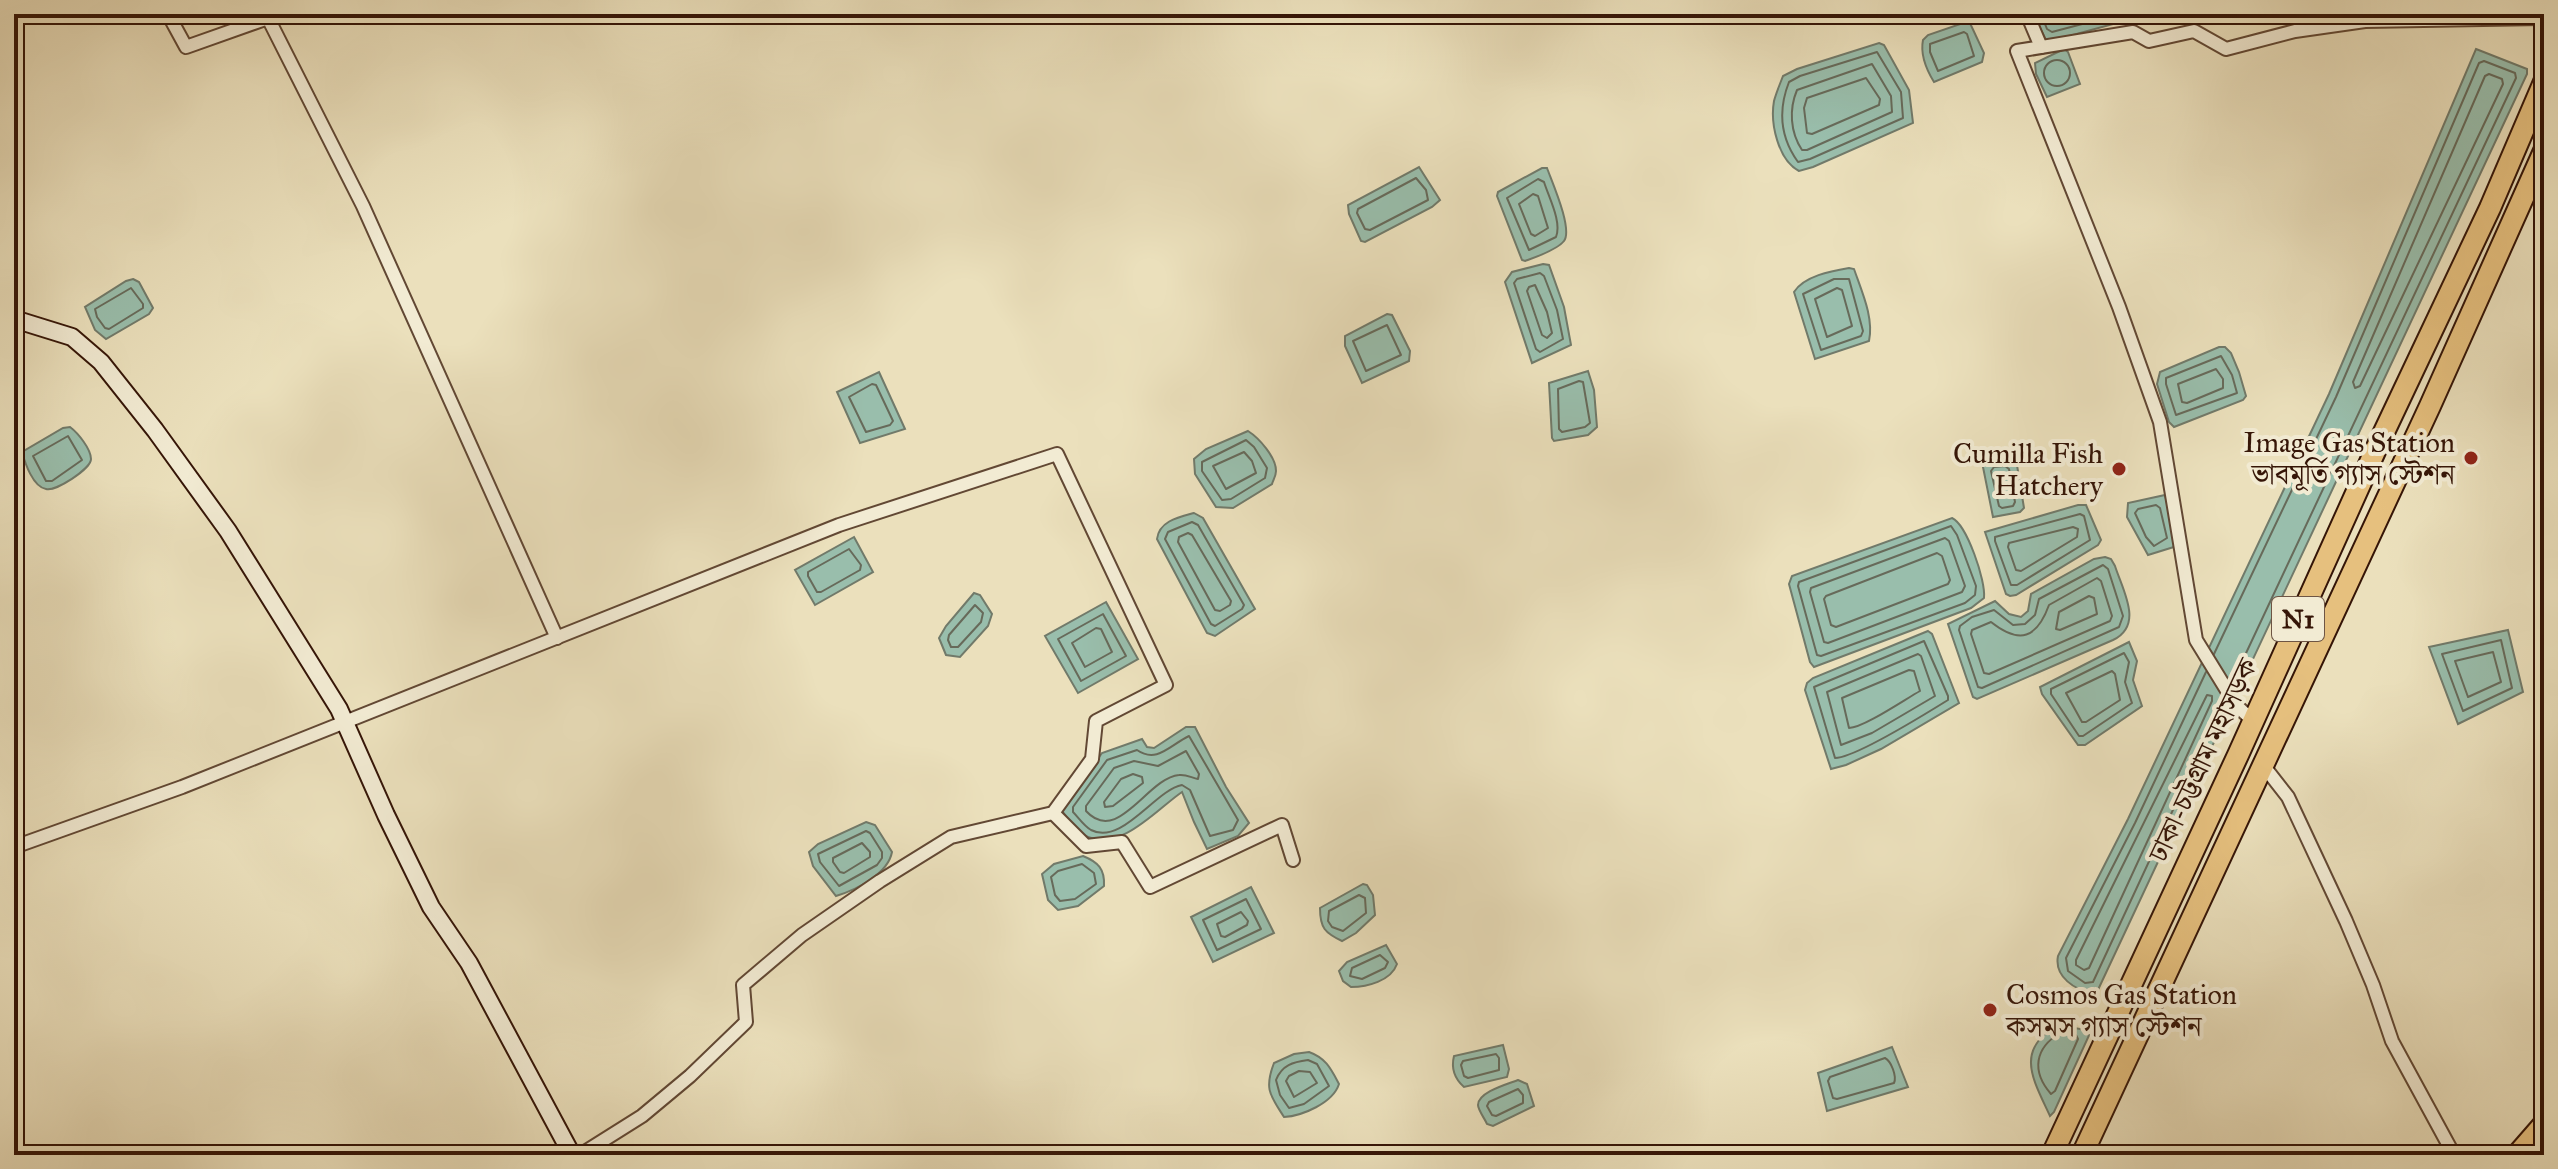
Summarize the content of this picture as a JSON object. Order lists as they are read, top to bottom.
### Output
{
  "streets": {
    "highway": ["N1", "ঢাকা-চট্টগ্রাম মহাসড়ক"]
  },
  "places": ["Image Gas Station ভাবমূর্তি গ্যাস স্টেশন", "Cumilla Fish Hatchery", "Cosmos Gas Station কসমস গ্যাস স্টেশন"]
}
